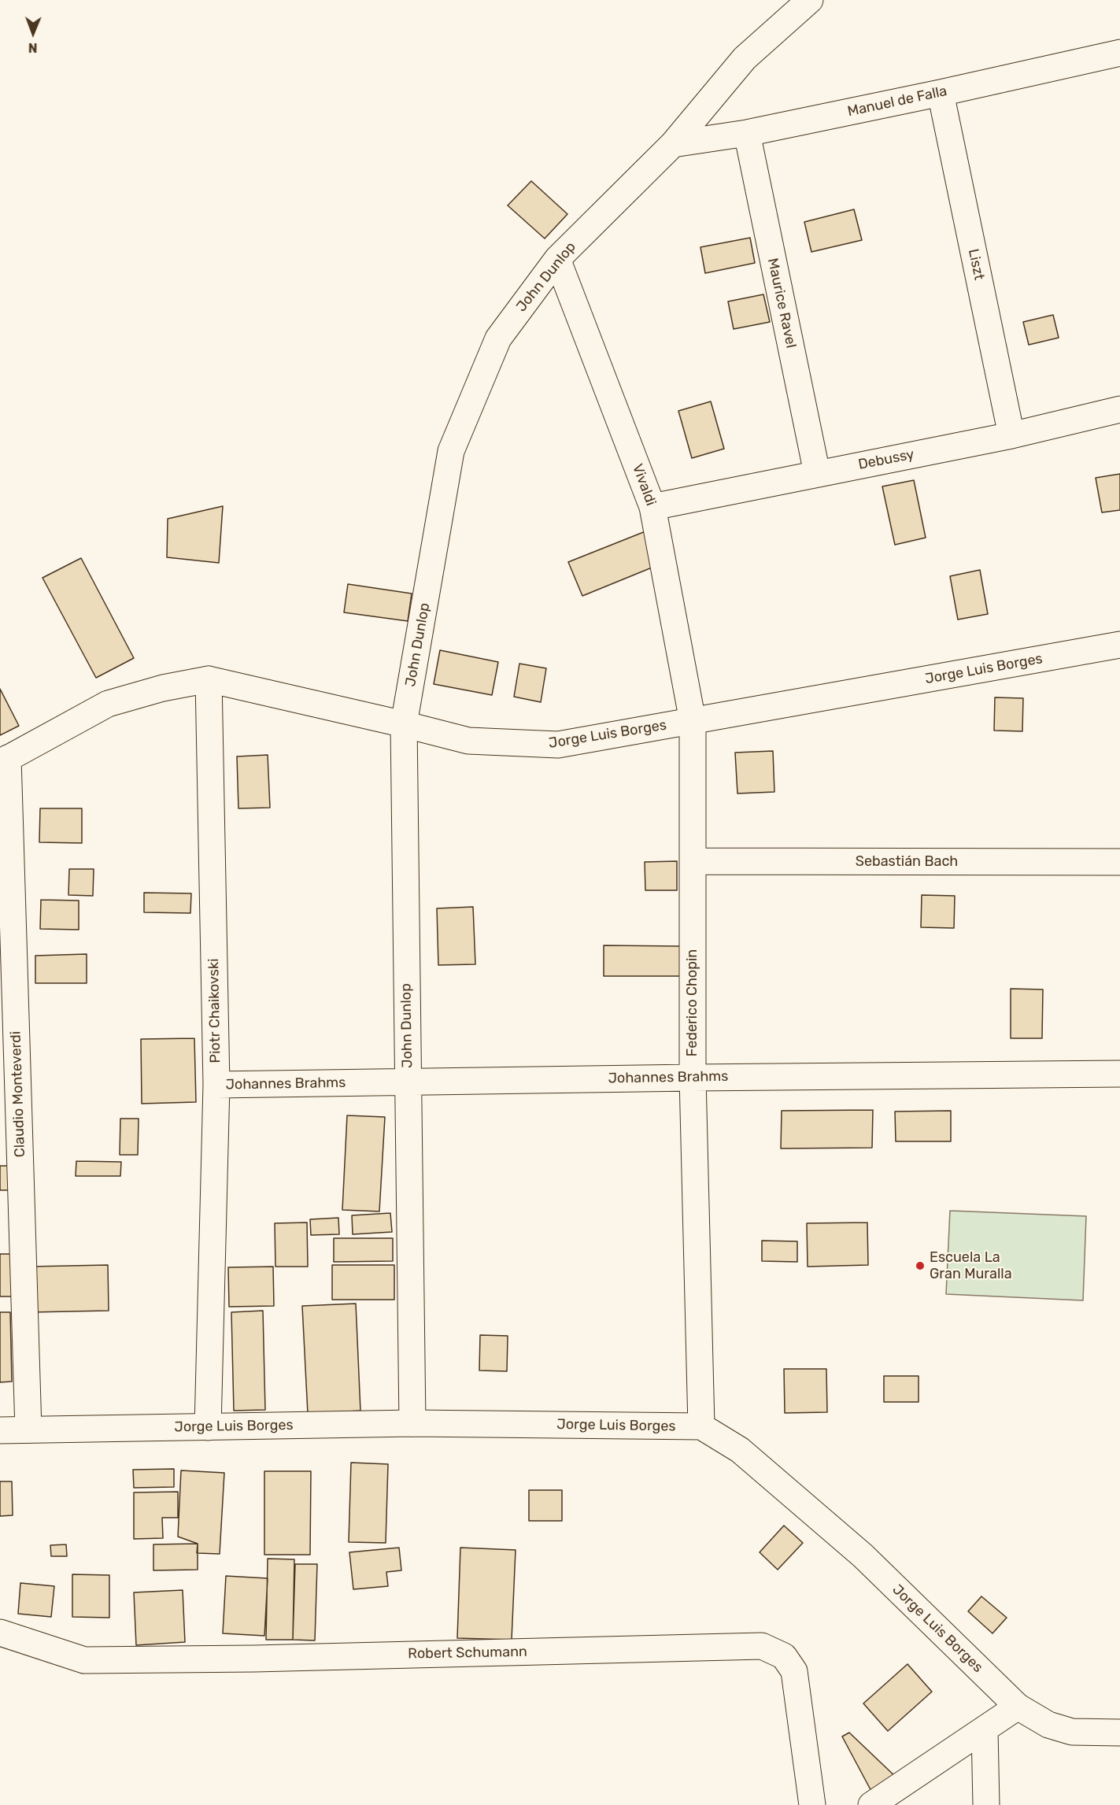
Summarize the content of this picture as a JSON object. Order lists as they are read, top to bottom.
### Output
{
  "streets": {
    "street": [
      "Manuel de Falla",
      "Liszt",
      "John Dunlop",
      "Maurice Ravel",
      "Debussy",
      "Vivaldi",
      "Jorge Luis Borges",
      "Sebastián Bach",
      "Federico Chopin",
      "Piotr Chaikovski",
      "Johannes Brahms",
      "Claudio Monteverdi",
      "Robert Schumann"
    ]
  },
  "crossings": [
    ["Manuel de Falla", "Liszt"],
    ["Manuel de Falla", "John Dunlop"],
    ["Manuel de Falla", "Maurice Ravel"],
    ["Liszt", "Debussy"],
    ["John Dunlop", "Vivaldi"],
    ["John Dunlop", "Jorge Luis Borges"],
    ["John Dunlop", "Johannes Brahms"],
    ["Maurice Ravel", "Debussy"],
    ["Debussy", "Vivaldi"],
    ["Vivaldi", "Jorge Luis Borges"],
    ["Vivaldi", "Federico Chopin"],
    ["Jorge Luis Borges", "Federico Chopin"],
    ["Jorge Luis Borges", "Piotr Chaikovski"],
    ["Jorge Luis Borges", "Claudio Monteverdi"],
    ["Sebastián Bach", "Federico Chopin"],
    ["Federico Chopin", "Johannes Brahms"],
    ["Piotr Chaikovski", "Johannes Brahms"]
  ],
  "places": ["Escuela La Gran Muralla"],
  "north": "bottom"
}
